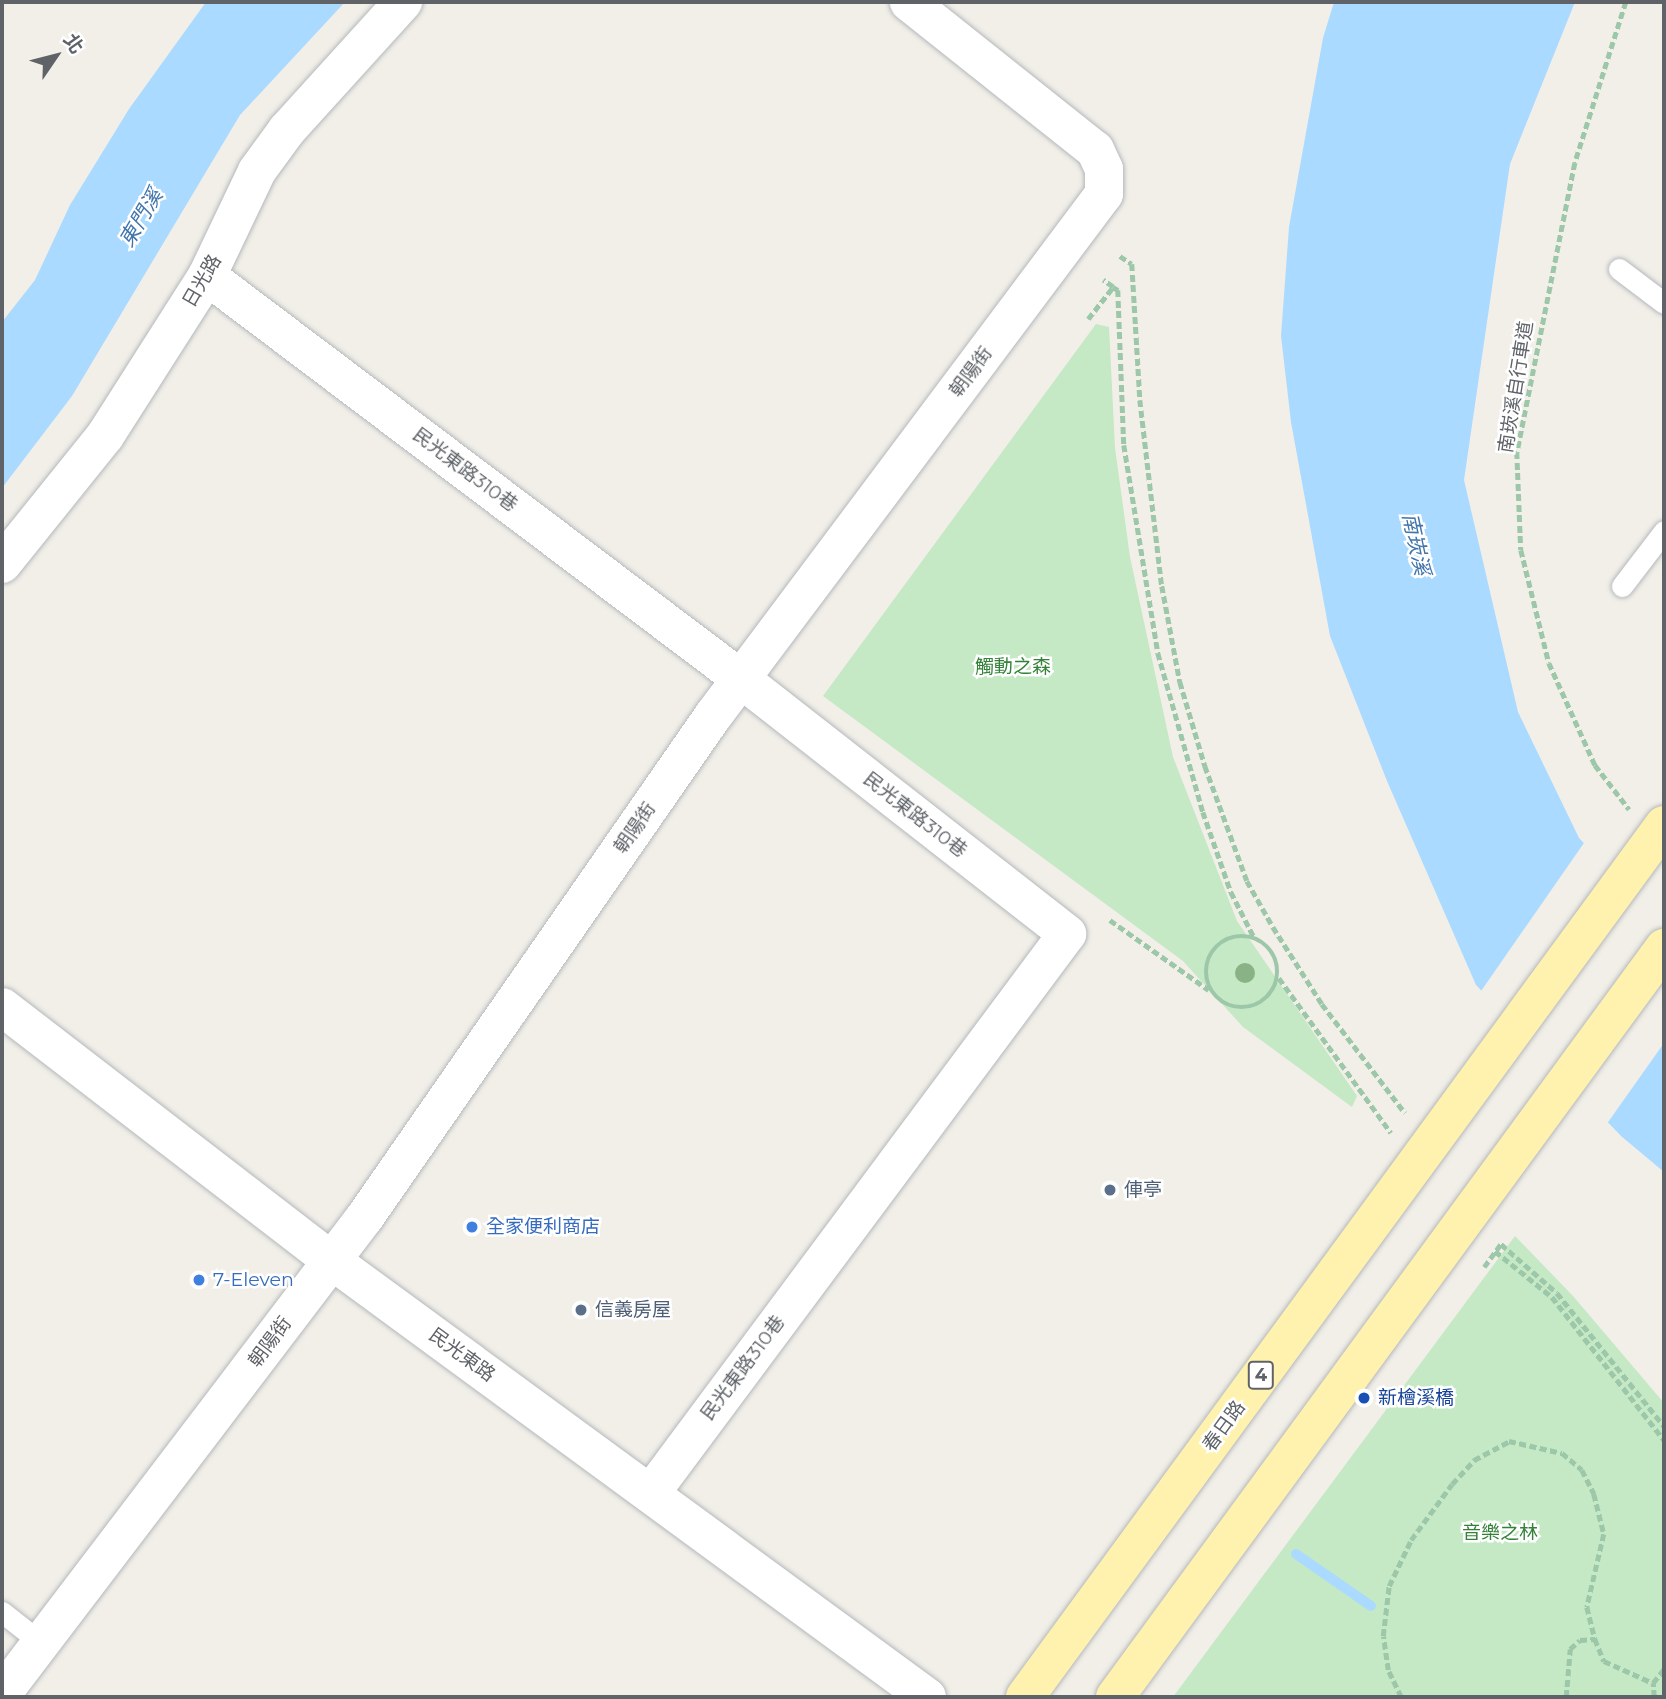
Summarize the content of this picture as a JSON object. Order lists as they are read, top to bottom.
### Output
{
  "streets": {
    "main road": ["4", "春日路"],
    "street": [
      "日光路",
      "朝陽街",
      "民光東路310巷",
      "民光東路"
    ],
    "path": ["南崁溪自行車道"]
  },
  "crossings": [
    ["日光路", "民光東路310巷"],
    ["朝陽街", "民光東路310巷"],
    ["朝陽街", "民光東路"],
    ["南崁溪自行車道", "春日路"],
    ["民光東路310巷", "民光東路"]
  ],
  "water": ["東門溪", "南崁溪"],
  "parks": ["觸動之森", "音樂之林"],
  "places": [
    "俥亭",
    "全家便利商店",
    "7-Eleven",
    "信義房屋",
    "新檜溪橋"
  ],
  "north": "top right"
}
